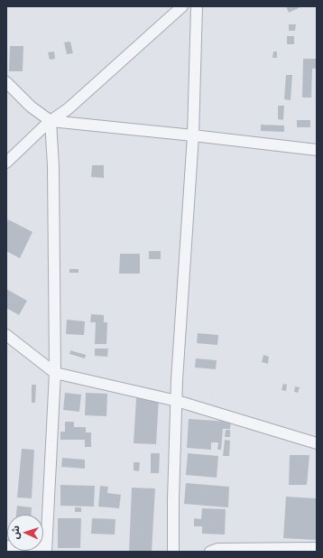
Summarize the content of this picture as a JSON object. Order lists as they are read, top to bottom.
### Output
{
  "north": "left"
}
